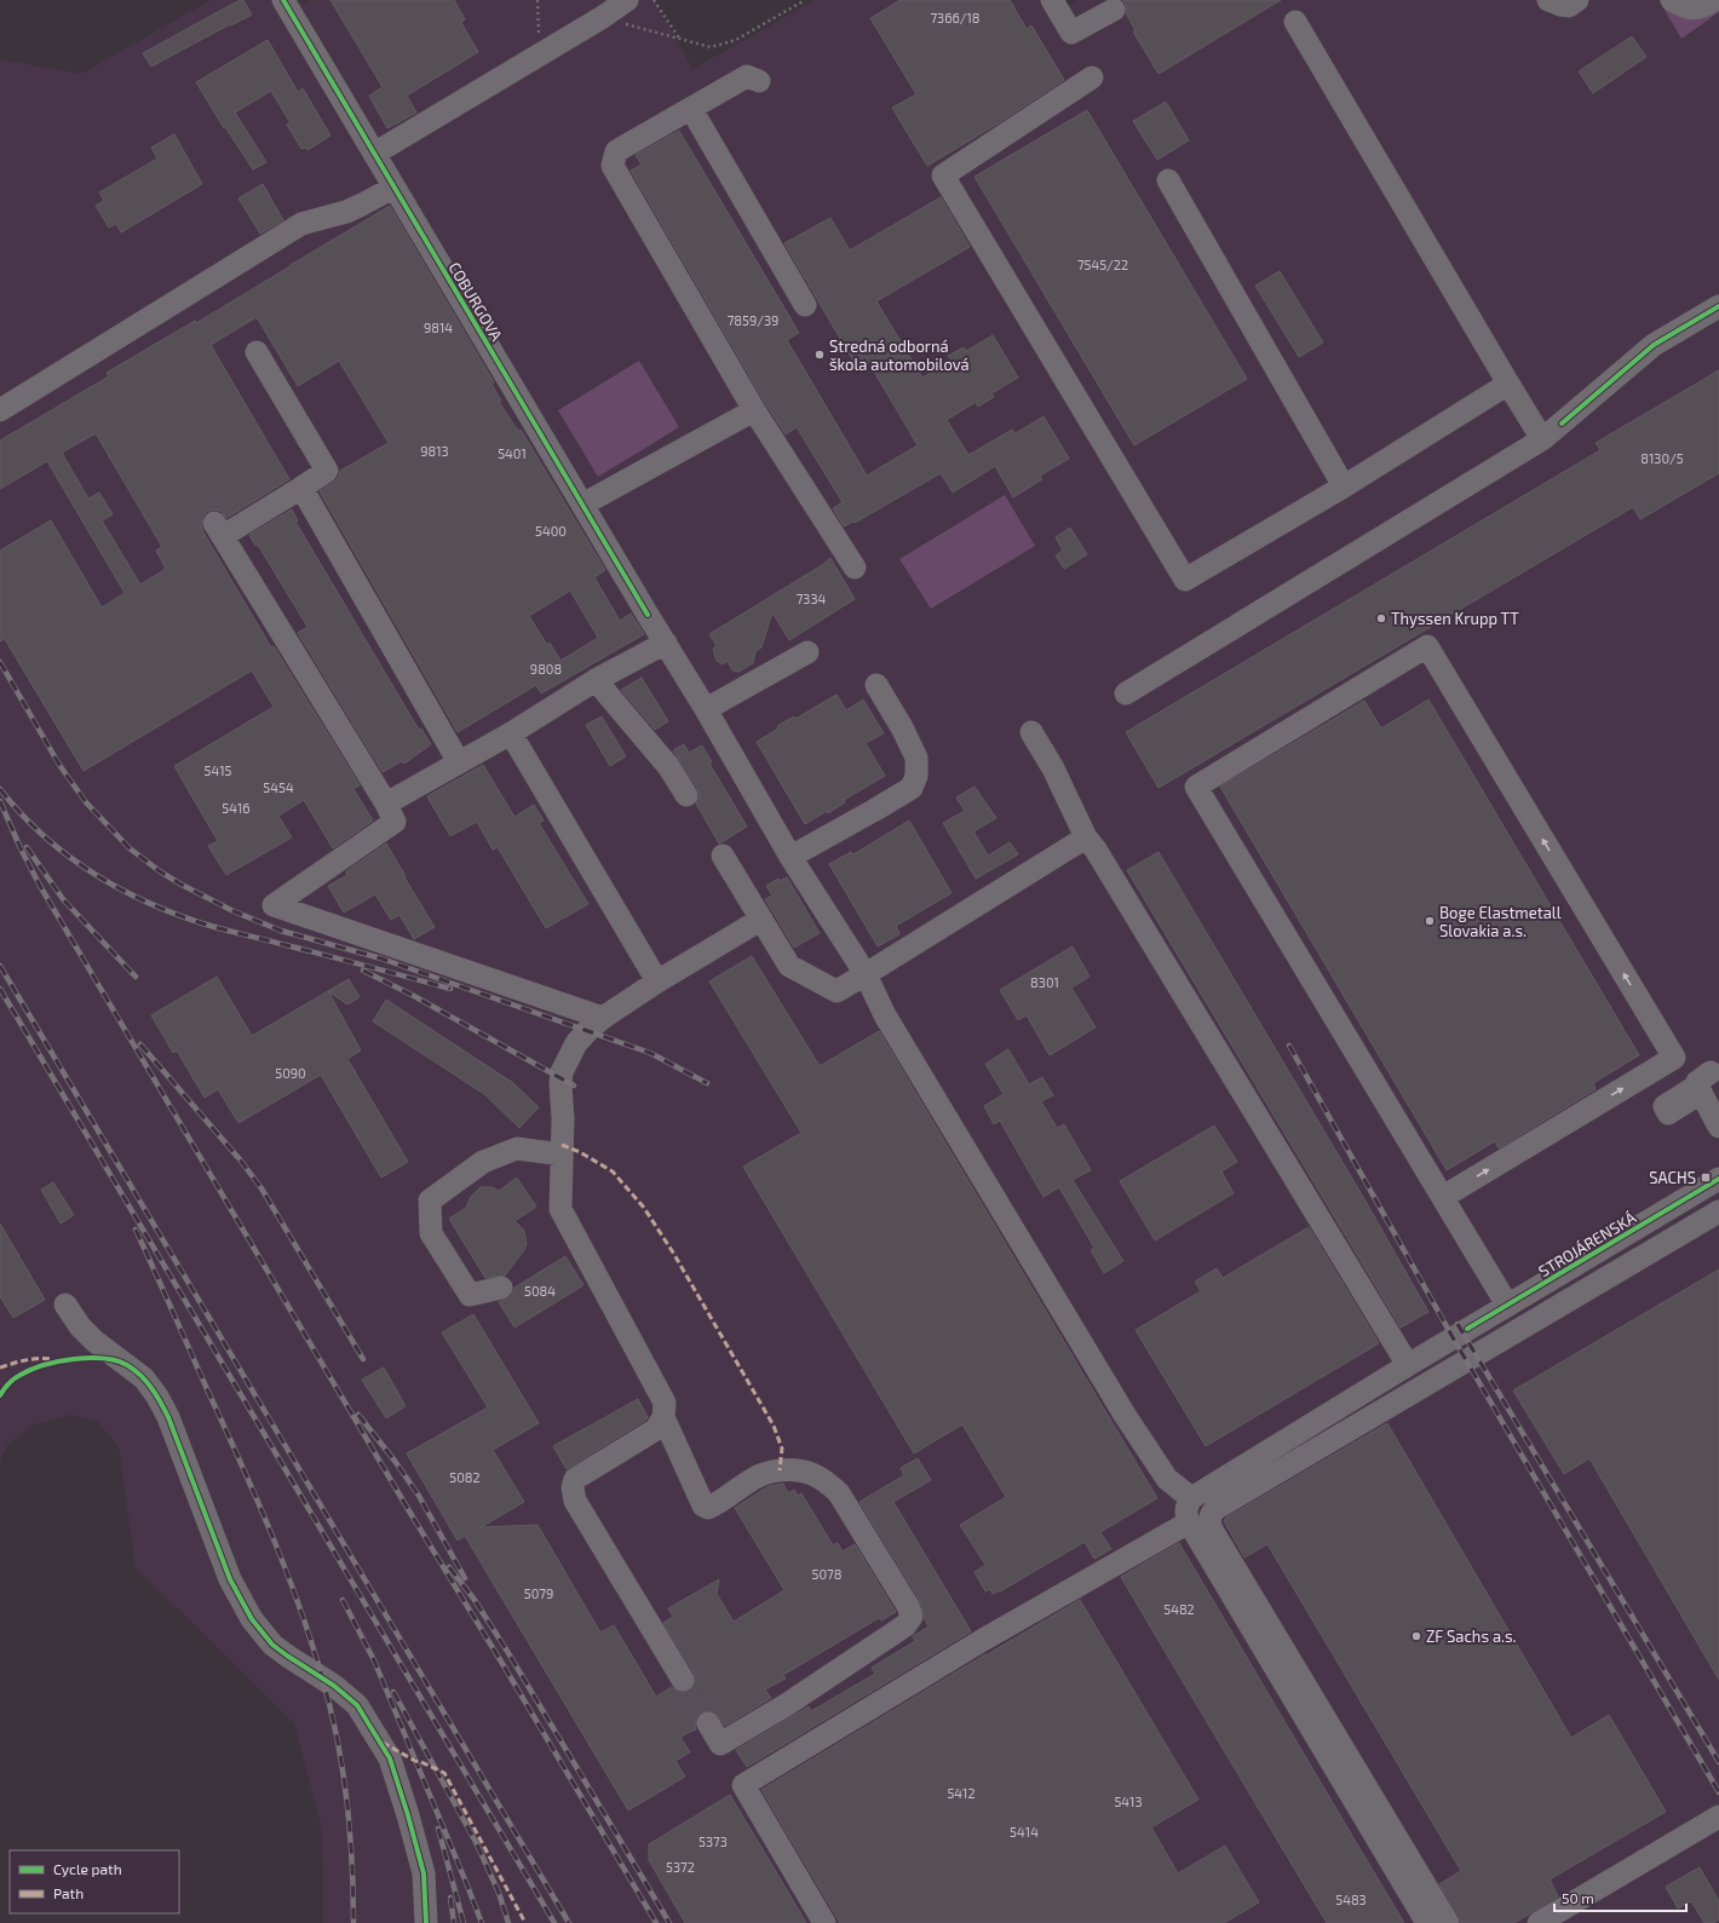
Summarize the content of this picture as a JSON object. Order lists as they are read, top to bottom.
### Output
{
  "streets": {
    "street": ["COBURGOVA", "STROJÁRENSKÁ"]
  },
  "crossings": [
    ["COBURGOVA", "STROJÁRENSKÁ"]
  ],
  "places": {
    "other": [
      "Stredná odborná škola automobilová",
      "Thyssen Krupp TT",
      "Boge Elastmetall Slovakia a.s.",
      "ZF Sachs a.s."
    ],
    "transit": ["SACHS"]
  },
  "house_numbers": [
    "7366/18",
    "7545/22",
    "7859/39",
    "9814",
    "9813",
    "5401",
    "8130/5",
    "5400",
    "7334",
    "9808",
    "5415",
    "5454",
    "5416",
    "8301",
    "5090",
    "5084",
    "5082",
    "5078",
    "5079",
    "5482",
    "5412",
    "5413",
    "5414",
    "5373",
    "5372",
    "5483"
  ],
  "legend": ["Cycle path", "Path"],
  "scale_bar": "50 m"
}
